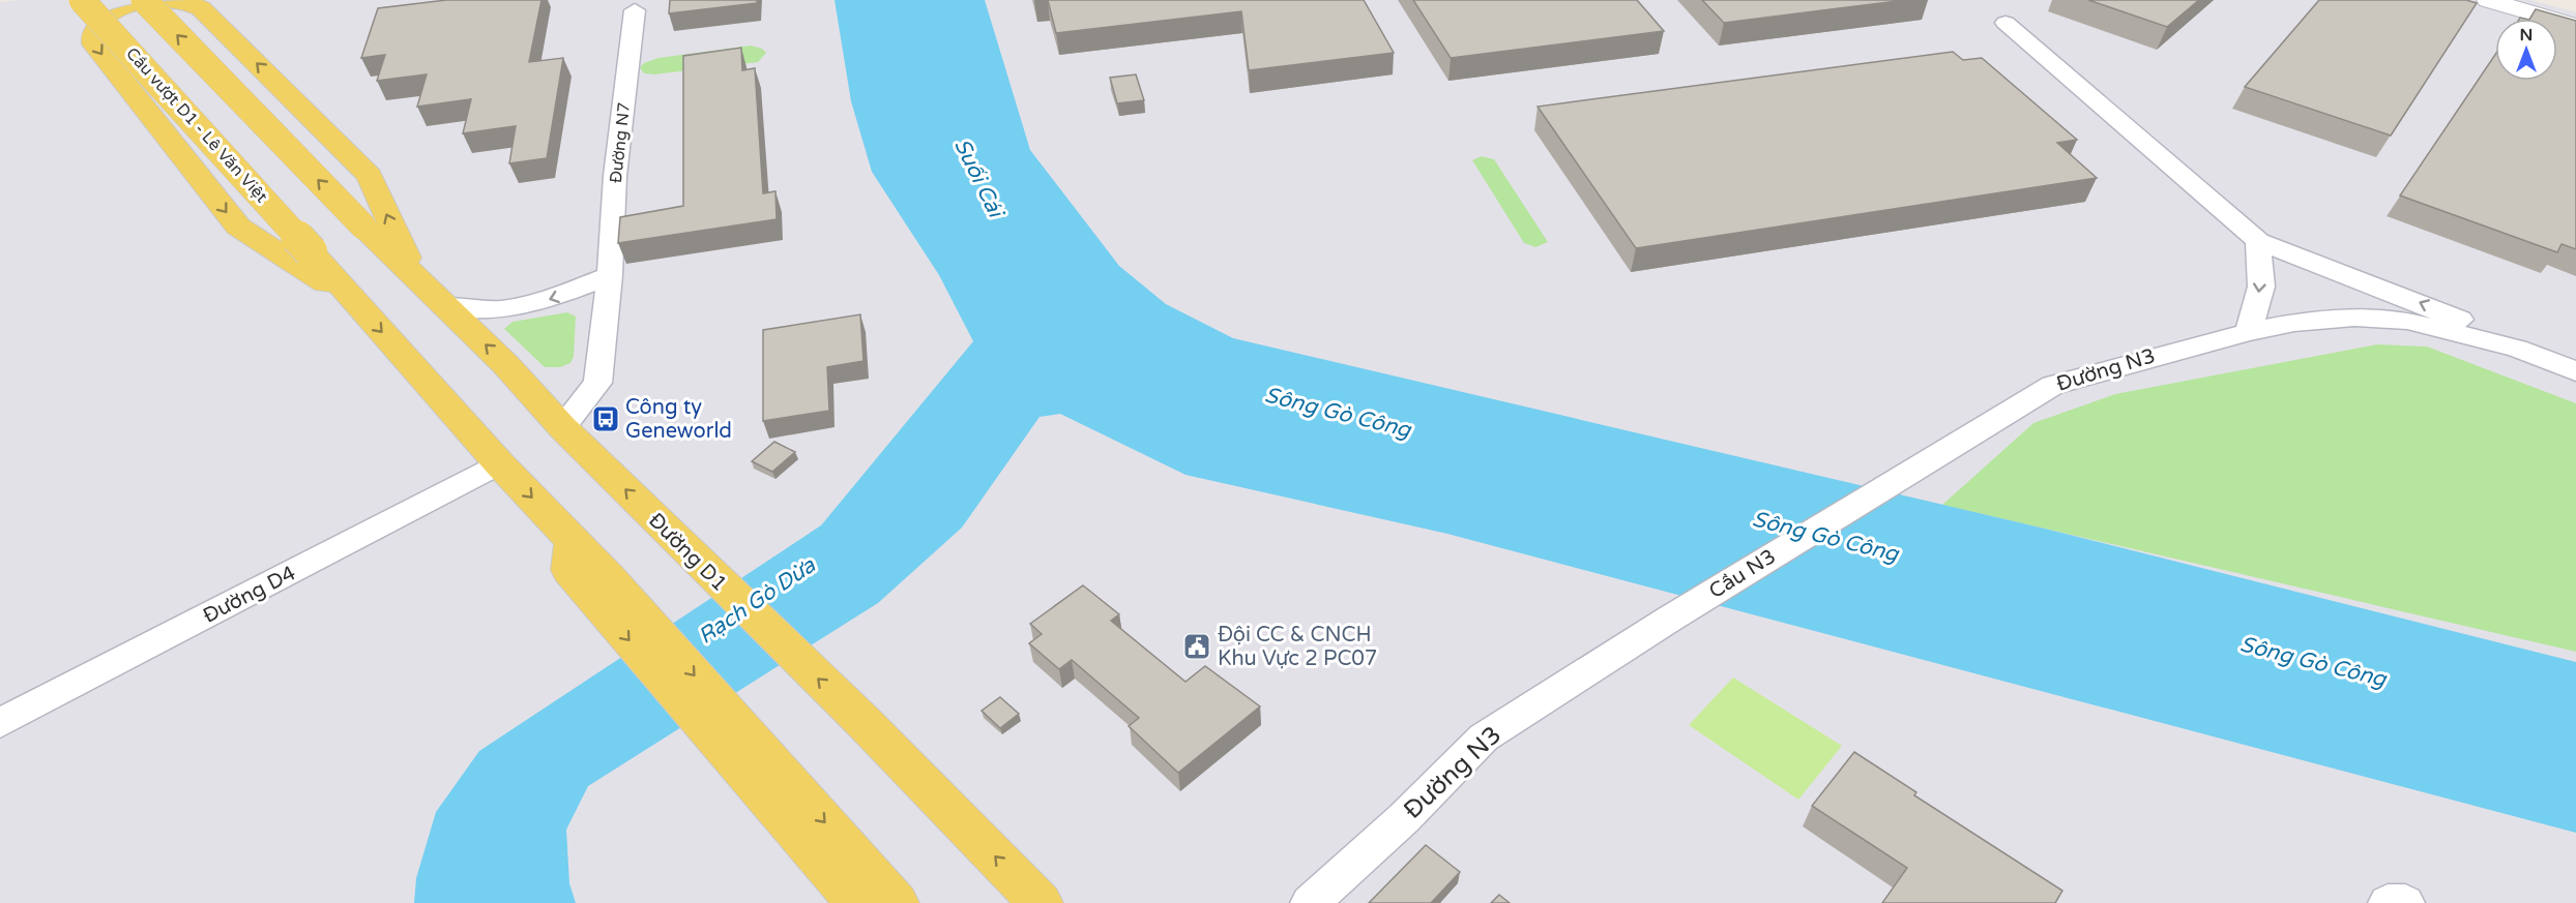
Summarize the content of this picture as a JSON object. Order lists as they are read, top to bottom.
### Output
{
  "streets": {
    "main road": ["Cầu vượt D1 - Lê Văn Việt", "Đường D1"],
    "street": [
      "Đường N7",
      "Đường N3",
      "Cầu N3",
      "Đường D4"
    ]
  },
  "crossings": [
    ["Đường N7", "Đường D1"],
    ["Đường N3", "Cầu N3"]
  ],
  "water": ["Suối Cái", "Sông Gò Công", "Rạch Gò Dừa"],
  "places": {
    "bus stop": ["Công ty Geneworld"],
    "public building": ["Đội CC & CNCH Khu Vực 2 PC07"]
  },
  "north": "top"
}
